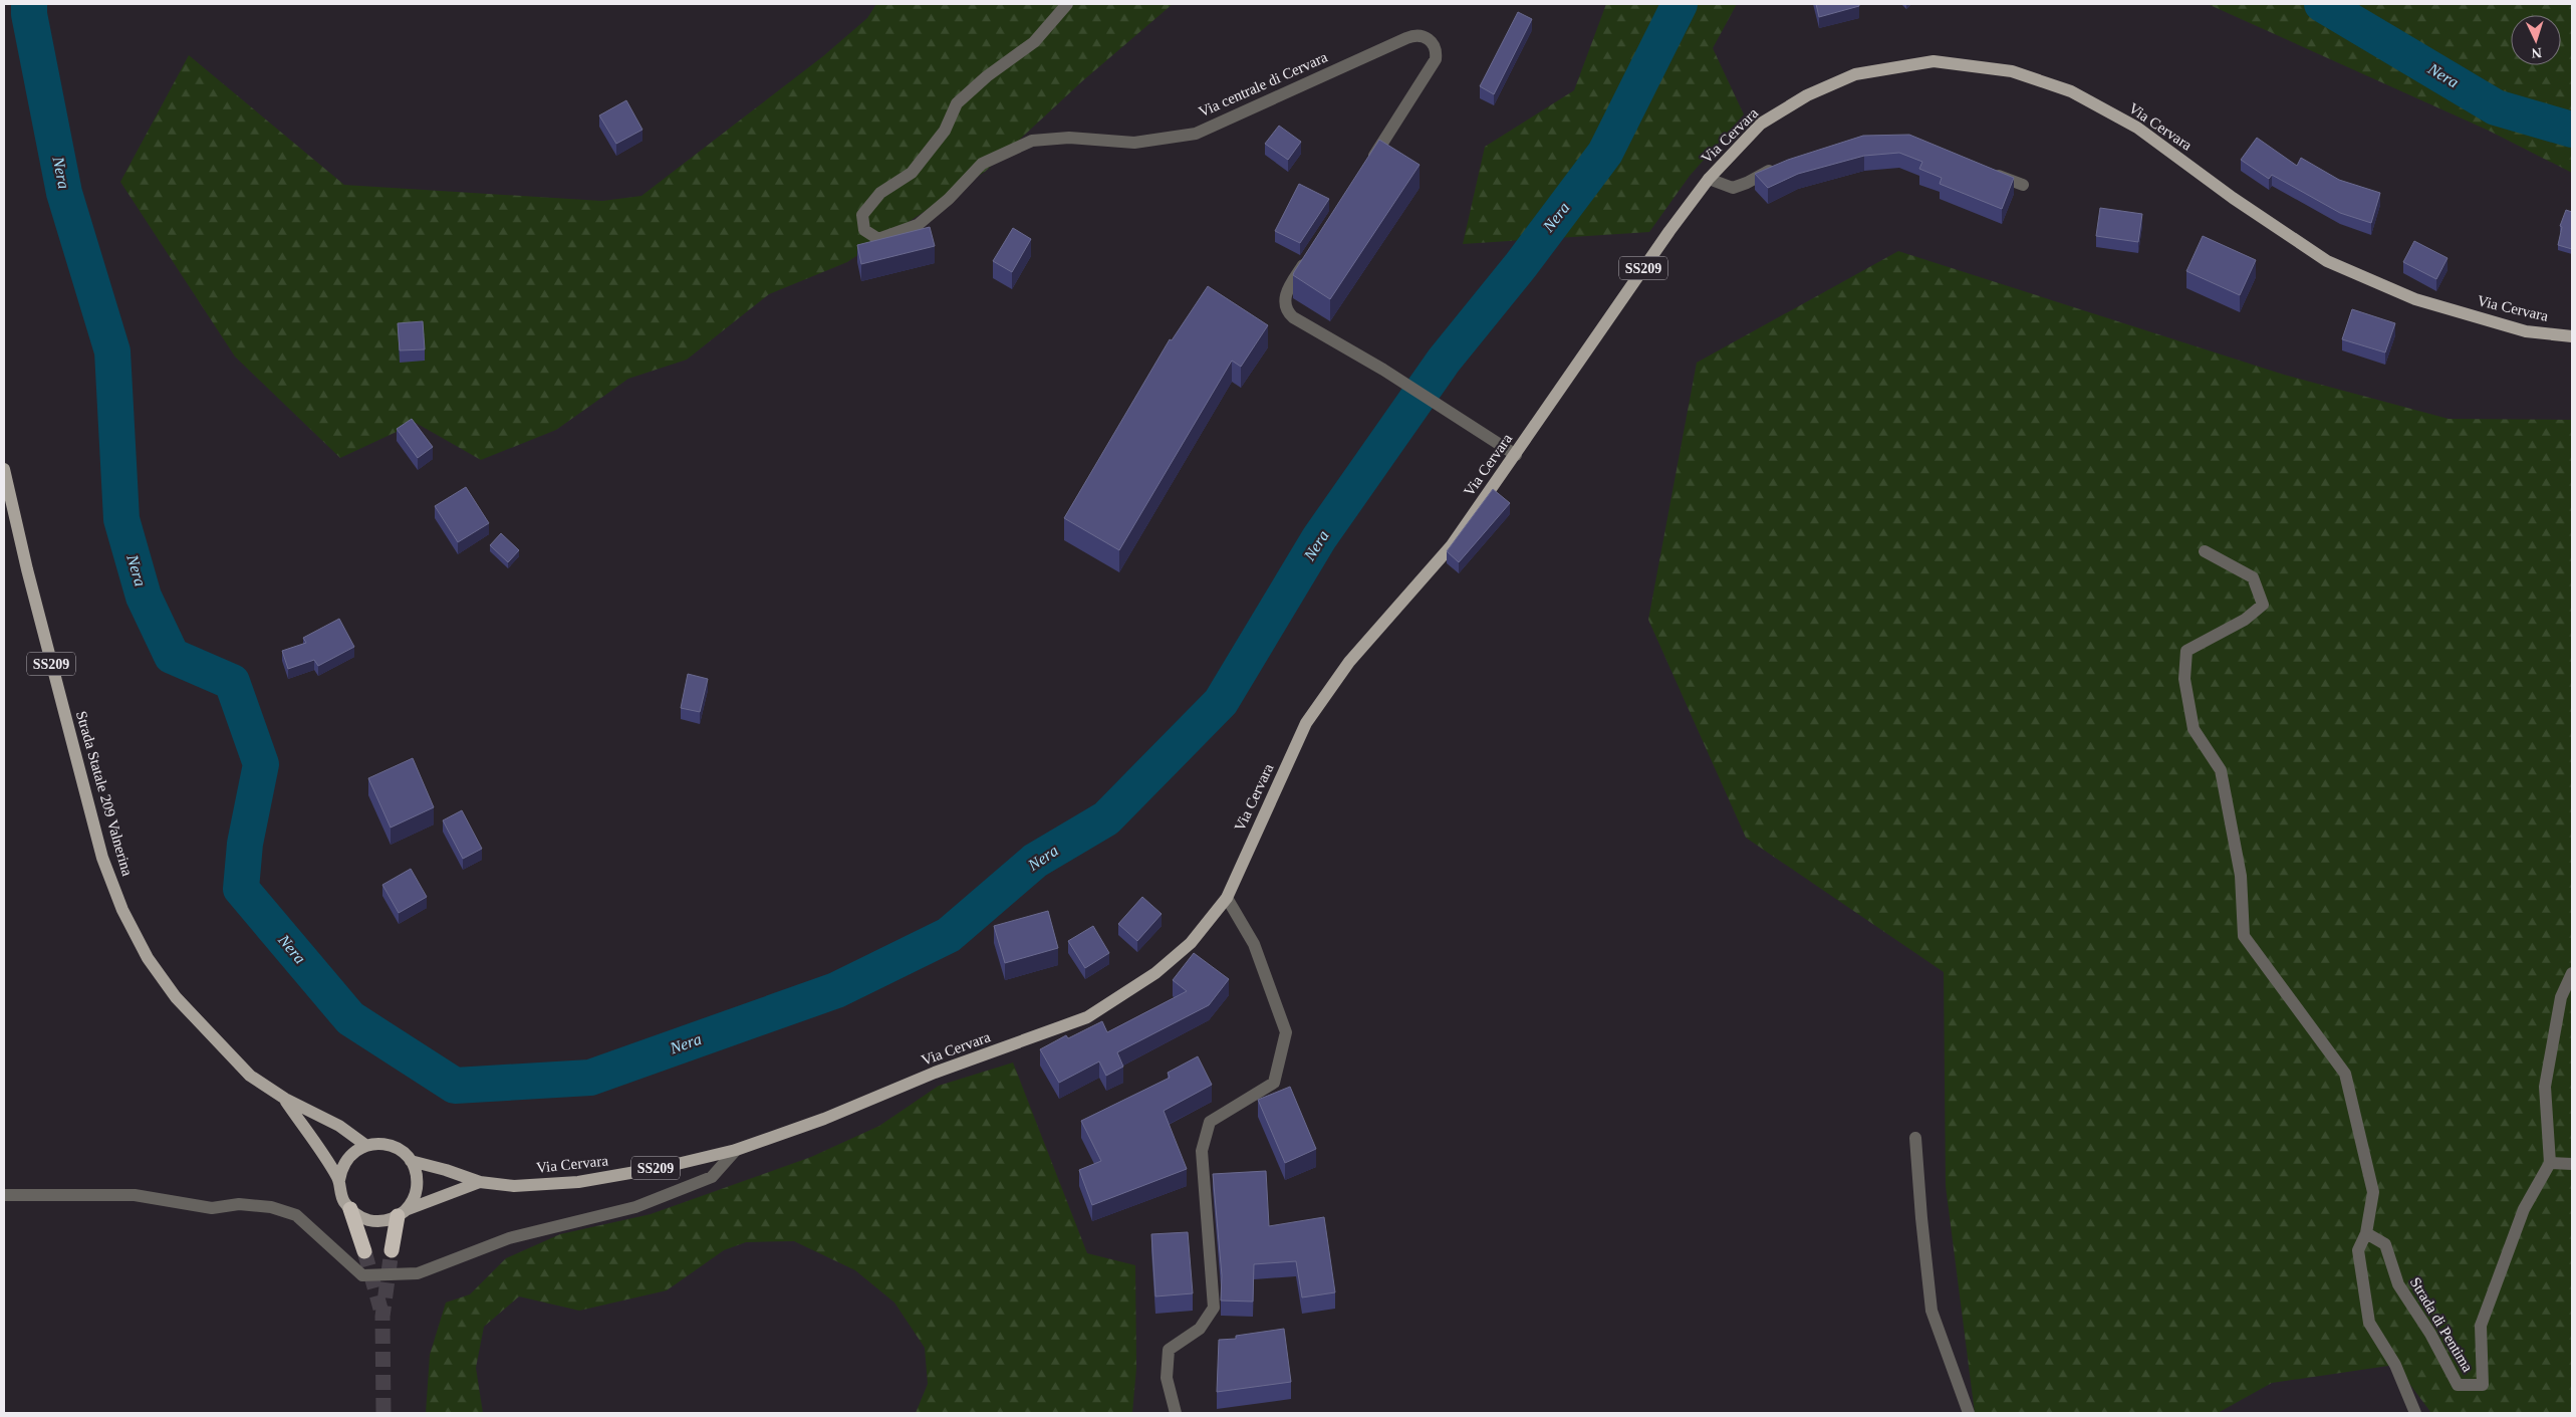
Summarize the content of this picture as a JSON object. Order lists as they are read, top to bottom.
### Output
{
  "streets": {
    "main road": ["Via Cervara", "SS209", "Strada Statale 209 Valnerina"],
    "street": ["Via centrale di Cervara", "Strada di Pentima"]
  },
  "crossings": [
    ["Via Cervara", "SS209"],
    ["Via Cervara", "Strada Statale 209 Valnerina"],
    ["SS209", "Strada Statale 209 Valnerina"]
  ],
  "water": ["Nera"],
  "north": "bottom"
}
